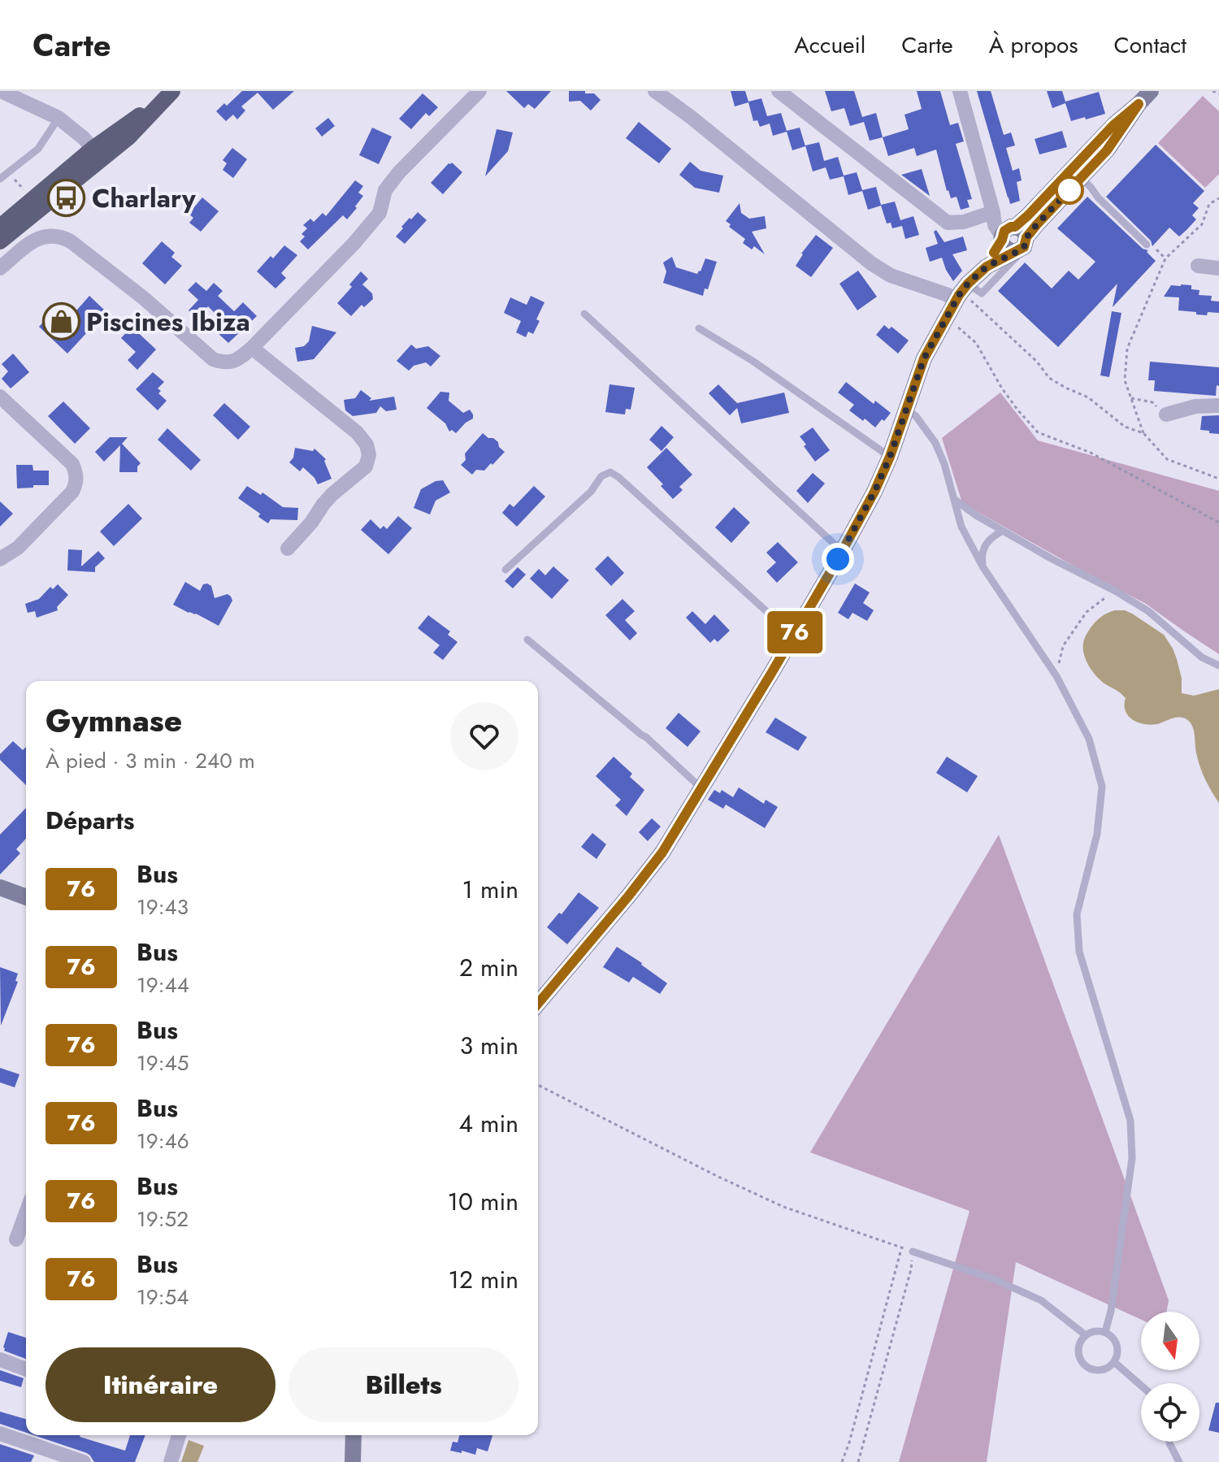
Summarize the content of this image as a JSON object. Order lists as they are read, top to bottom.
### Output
{
  "places": {
    "bus stop": ["Charlary"],
    "shop": ["Piscines Ibiza"]
  },
  "lines": ["bus line 76"],
  "north": "bottom",
  "page": {
    "header": "Carte",
    "nav": [
      "Accueil",
      "Carte",
      "À propos",
      "Contact"
    ],
    "on_map": "76",
    "heading": [
      ["Gymnase", "À pied · 3 min · 240 m"],
      "Départs"
    ],
    "list": [
      {
        "mark": "76",
        "name": "Bus",
        "note": "19:43",
        "value": "1 min"
      },
      {
        "mark": "76",
        "name": "Bus",
        "note": "19:44",
        "value": "2 min"
      },
      {
        "mark": "76",
        "name": "Bus",
        "note": "19:45",
        "value": "3 min"
      },
      {
        "mark": "76",
        "name": "Bus",
        "note": "19:46",
        "value": "4 min"
      },
      {
        "mark": "76",
        "name": "Bus",
        "note": "19:52",
        "value": "10 min"
      },
      {
        "mark": "76",
        "name": "Bus",
        "note": "19:54",
        "value": "12 min"
      }
    ],
    "buttons": ["Itinéraire", "Billets"]
  }
}
